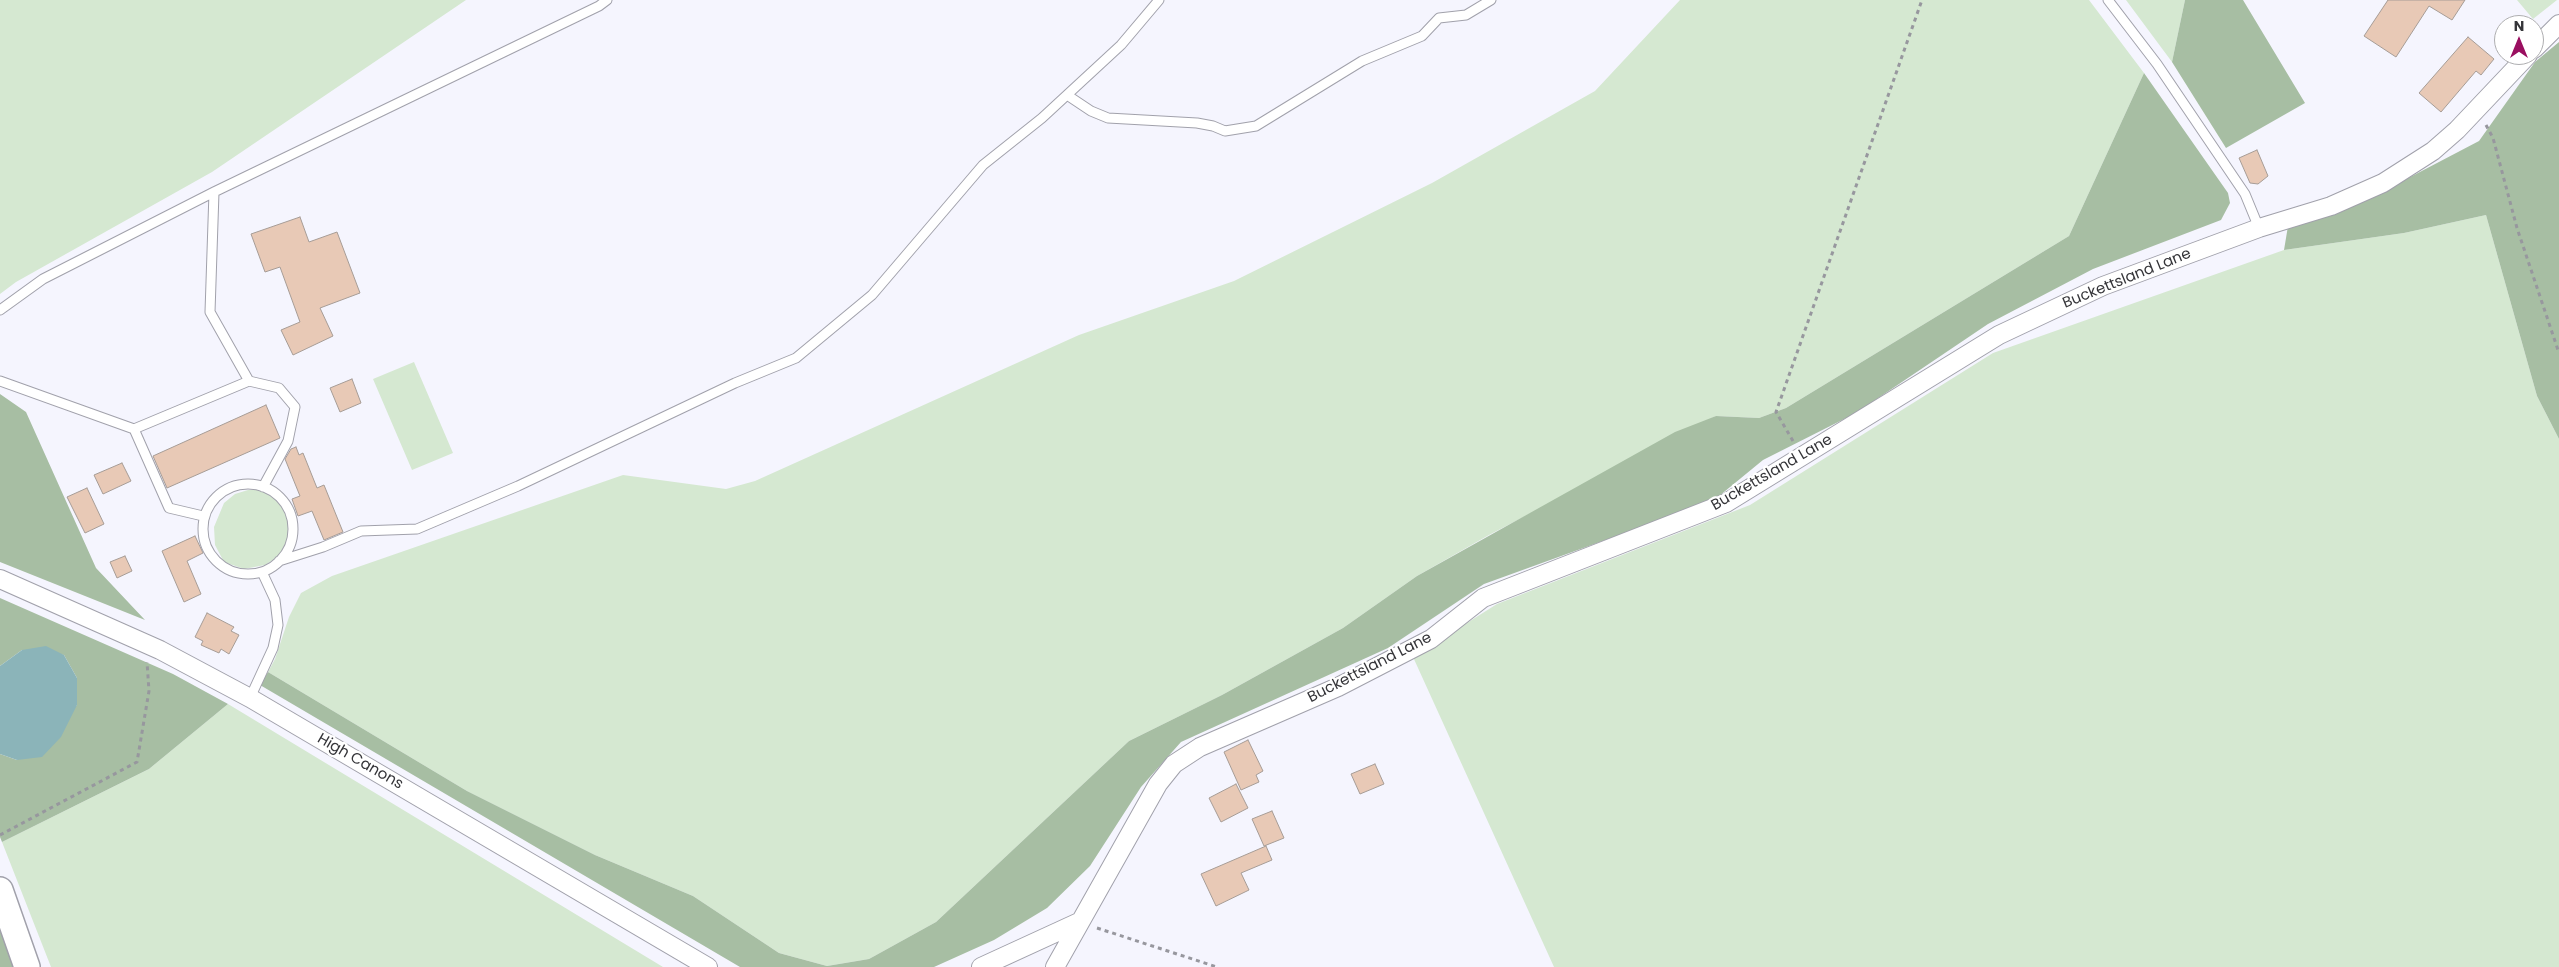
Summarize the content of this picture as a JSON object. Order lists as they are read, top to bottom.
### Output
{
  "streets": {
    "street": ["Buckettsland Lane", "High Canons"]
  },
  "north": "top"
}
